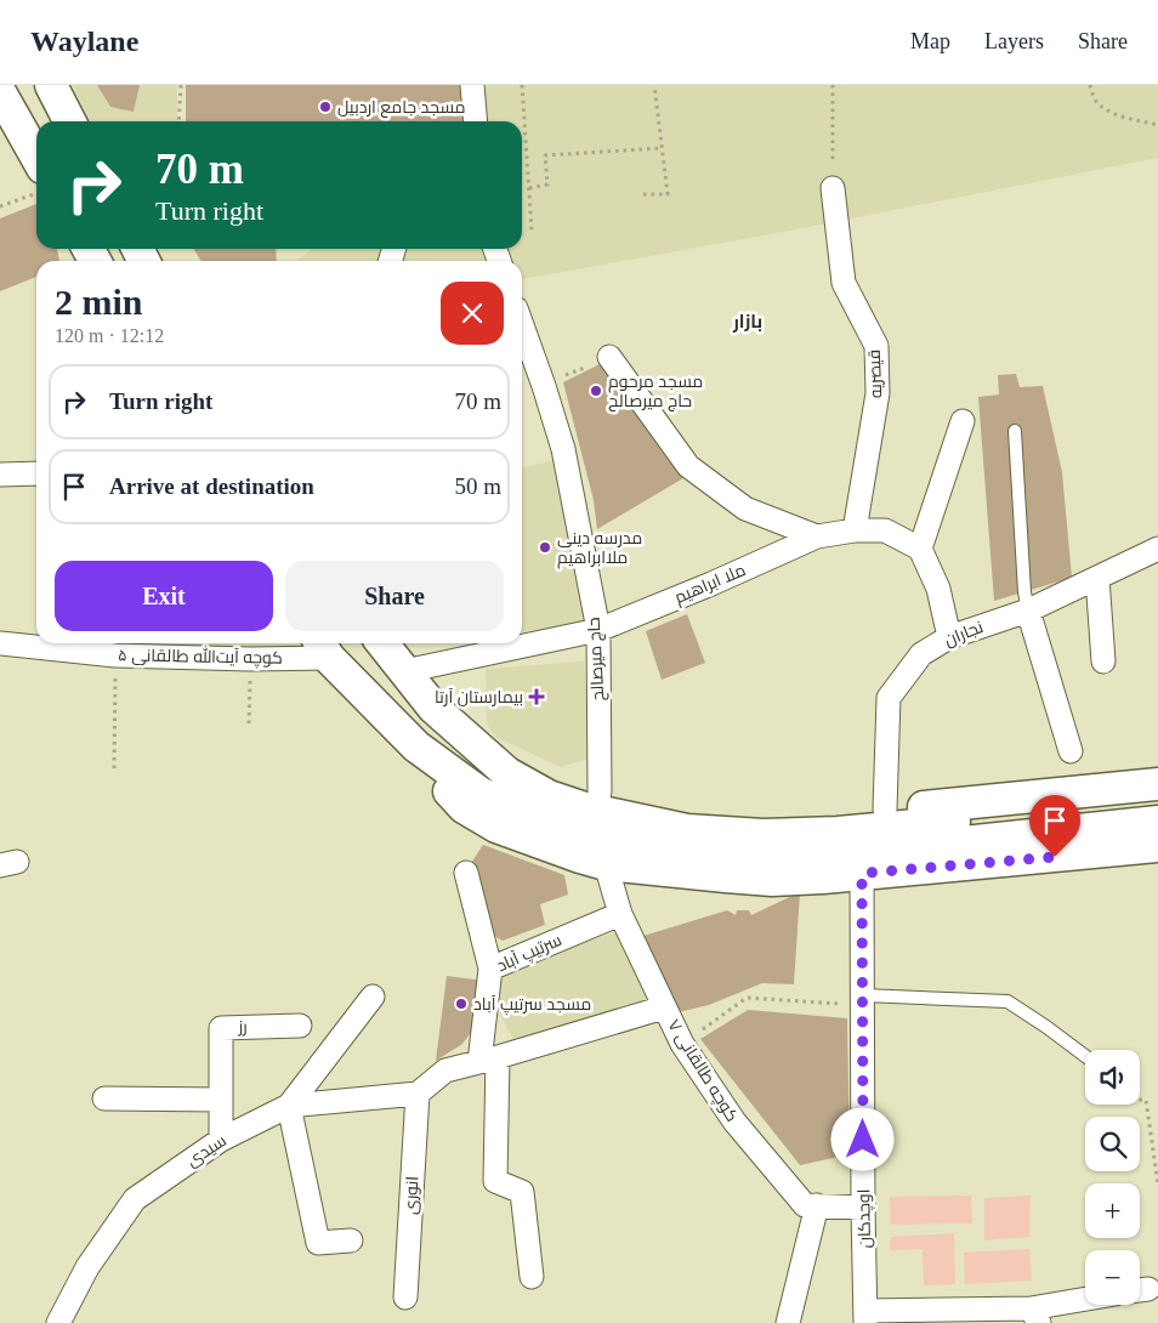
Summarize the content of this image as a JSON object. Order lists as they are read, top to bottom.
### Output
{
  "streets": {
    "street": [
      "قیصریه",
      "ملا ابراهیم",
      "نجاران",
      "کوچه آیت‌الله طالقانی ۵",
      "حاج میرصالح",
      "سرتیپ آباد",
      "رز",
      "کوچه طالقانی ۷",
      "سیدی",
      "انوری",
      "اوچدکان"
    ]
  },
  "crossings": [
    ["قیصریه", "ملا ابراهیم"],
    ["ملا ابراهیم", "حاج میرصالح"],
    ["سرتیپ آباد", "کوچه طالقانی ۷"],
    ["رز", "سیدی"],
    ["کوچه طالقانی ۷", "اوچدکان"]
  ],
  "districts": ["بازار"],
  "places": {
    "other": [
      "مسجد جامع اردبیل",
      "مسجد مرحوم حاج میرصالح",
      "مدرسه دینی ملاابراهیم",
      "مسجد سرتیپ آباد"
    ],
    "health": ["بیمارستان آرتا"]
  },
  "page": {
    "header": "Waylane",
    "nav": ["Map", "Layers", "Share"],
    "turn": ["70 m", "Turn right"],
    "heading": ["2 min", "120 m · 12:12"],
    "list": [
      {
        "name": "Turn right",
        "value": "70 m"
      },
      {
        "name": "Arrive at destination",
        "value": "50 m"
      }
    ],
    "buttons": ["Exit", "Share"],
    "map_buttons": ["+", "−"]
  }
}
